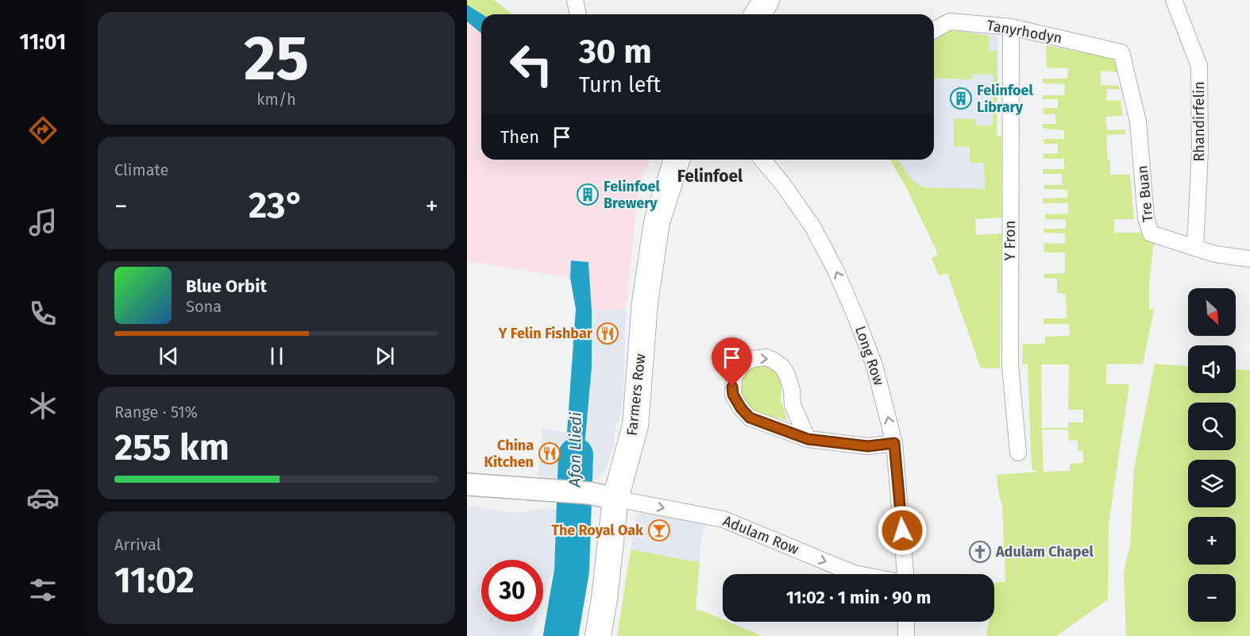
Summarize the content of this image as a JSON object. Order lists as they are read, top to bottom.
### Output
{
  "streets": {
    "main road": ["Farmers Row"],
    "street": [
      "Tanyrhodyn",
      "Rhandirfelin",
      "Tre Buan",
      "Y Fron",
      "Long Row",
      "Adulam Row"
    ]
  },
  "crossings": [
    ["Tanyrhodyn", "Tre Buan"],
    ["Tanyrhodyn", "Y Fron"],
    ["Rhandirfelin", "Tre Buan"],
    ["Farmers Row", "Adulam Row"]
  ],
  "one_way": ["Long Row", "Adulam Row"],
  "districts": ["Felinfoel"],
  "water": ["Afon Lliedi"],
  "places": {
    "building": ["Felinfoel Library", "Felinfoel Brewery"],
    "restaurant": ["Y Felin Fishbar", "China Kitchen"],
    "bar": ["The Royal Oak"],
    "church": ["Adulam Chapel"]
  },
  "north": "bottom right",
  "page": {
    "tabs": "11:01",
    "tile": [
      ["25", "km/h"],
      "Climate",
      ["Range · 51%", "255 km"],
      ["Arrival", "11:02"]
    ],
    "turn": ["30 m", "Turn left"],
    "then": "Then",
    "heat": ["−", "23°", "+"],
    "song": ["Blue Orbit", "Sona"],
    "map_buttons": ["+", "−"],
    "limit": "30",
    "trip": "11:02 · 1 min · 90 m"
  }
}
